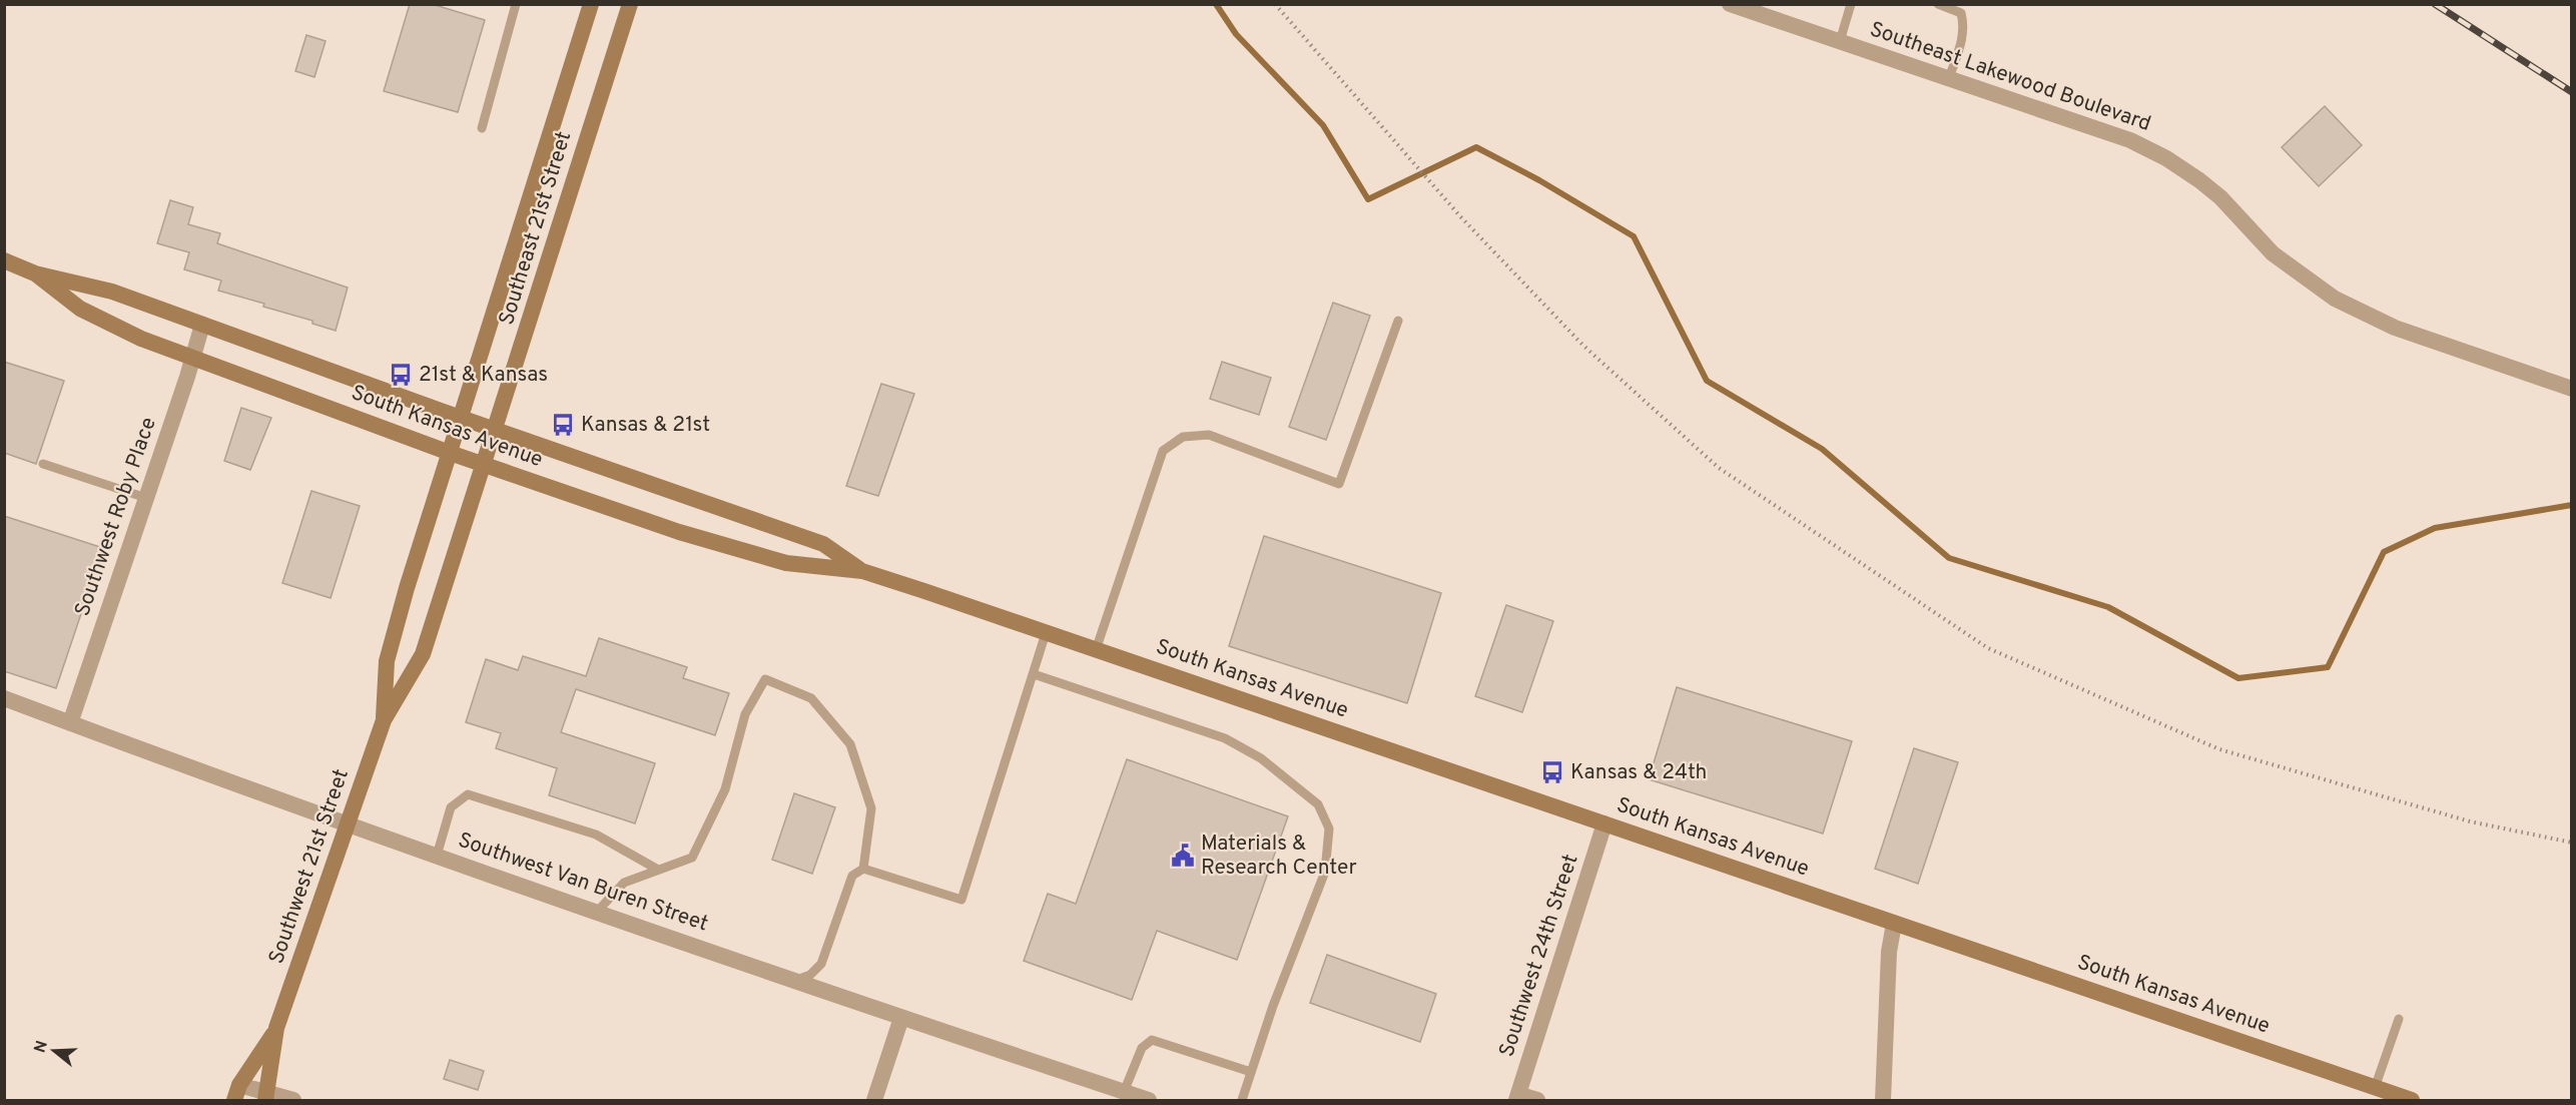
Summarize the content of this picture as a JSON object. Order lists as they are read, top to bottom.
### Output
{
  "streets": {
    "main road": ["Southeast 21st Street", "South Kansas Avenue", "Southwest 21st Street"],
    "street": [
      "Southeast Lakewood Boulevard",
      "Southwest Roby Place",
      "Southwest Van Buren Street",
      "Southwest 24th Street"
    ]
  },
  "crossings": [
    ["Southeast 21st Street", "South Kansas Avenue"],
    ["Southeast 21st Street", "Southwest 21st Street"],
    ["South Kansas Avenue", "Southwest Roby Place"],
    ["South Kansas Avenue", "Southwest 21st Street"],
    ["South Kansas Avenue", "Southwest 24th Street"],
    ["Southwest Roby Place", "Southwest Van Buren Street"],
    ["Southwest 21st Street", "Southwest Van Buren Street"]
  ],
  "places": {
    "bus stop": ["21st & Kansas", "Kansas & 21st", "Kansas & 24th"],
    "public building": ["Materials & Research Center"]
  },
  "north": "left"
}
